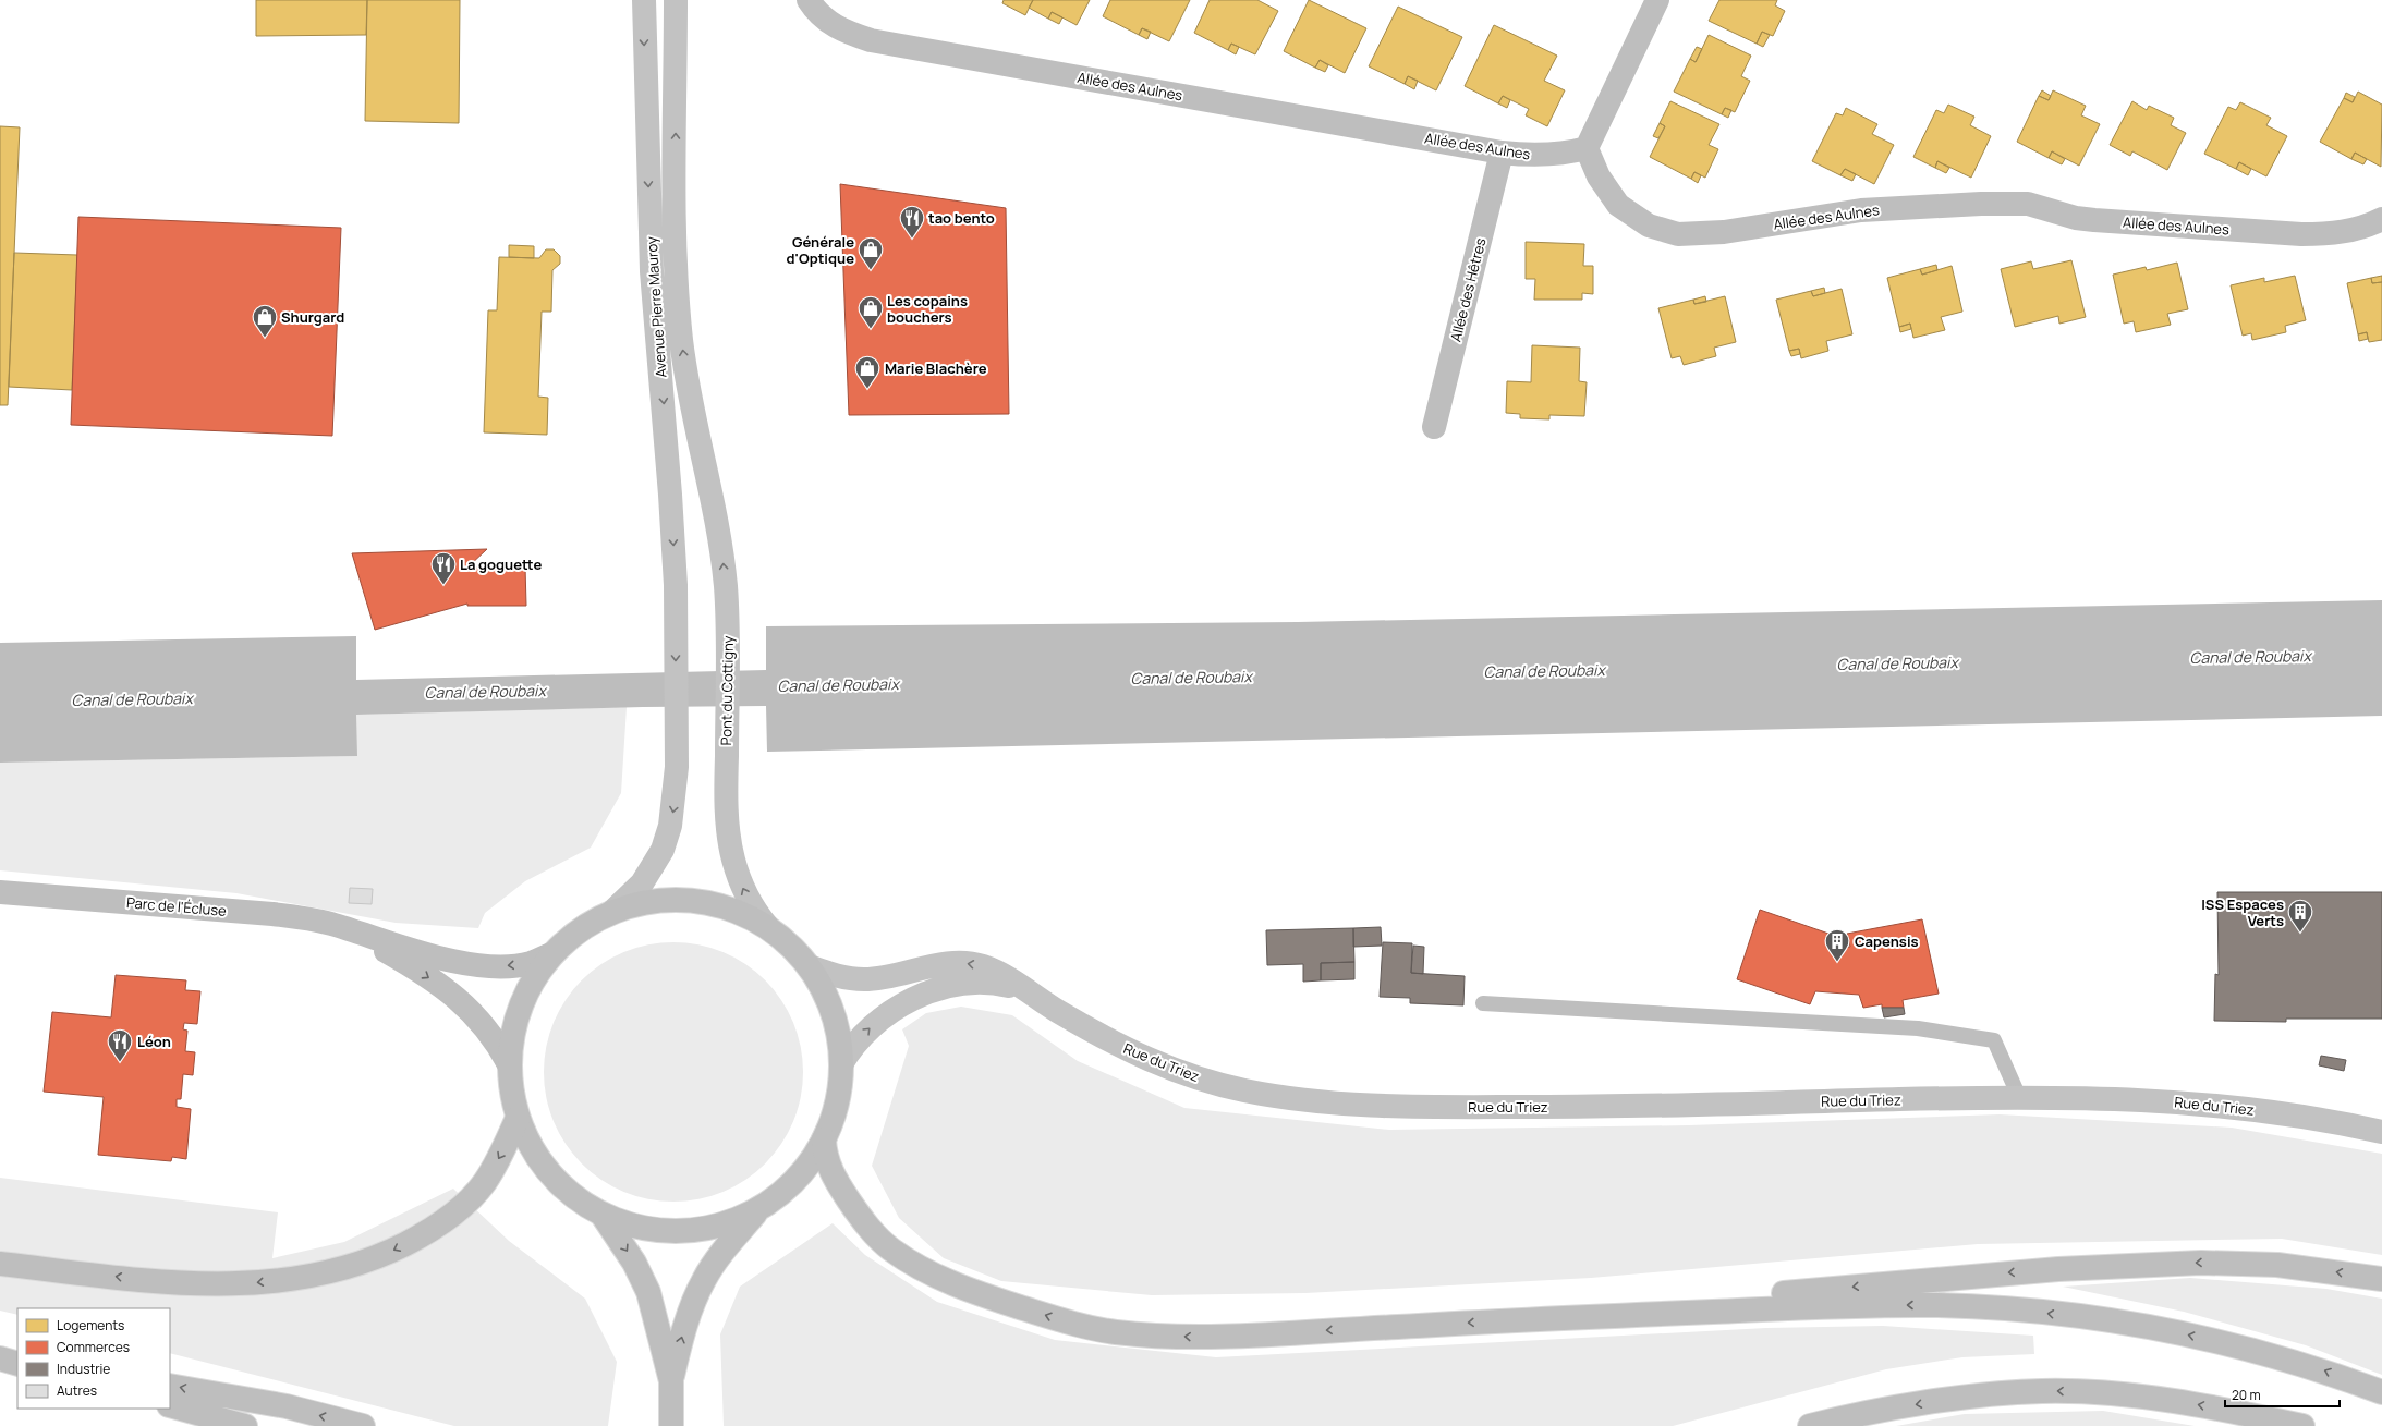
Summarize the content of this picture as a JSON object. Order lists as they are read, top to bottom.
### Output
{
  "streets": {
    "main road": [
      "Allée des Aulnes",
      "Allée des Hêtres",
      "Avenue Pierre Mauroy",
      "Pont du Cottigny",
      "Parc de l'Écluse",
      "Rue du Triez"
    ]
  },
  "crossings": [
    ["Allée des Aulnes", "Allée des Hêtres"],
    ["Avenue Pierre Mauroy", "Pont du Cottigny"]
  ],
  "one_way": ["Pont du Cottigny"],
  "water": ["Canal de Roubaix"],
  "places": {
    "restaurant": ["tao bento", "La goguette", "Léon"],
    "shop": [
      "Générale d'Optique",
      "Les copains bouchers",
      "Shurgard",
      "Marie Blachère"
    ],
    "building": ["ISS Espaces Verts", "Capensis"]
  },
  "legend": [
    "Logements",
    "Commerces",
    "Industrie",
    "Autres"
  ],
  "scale_bar": "20 m"
}
